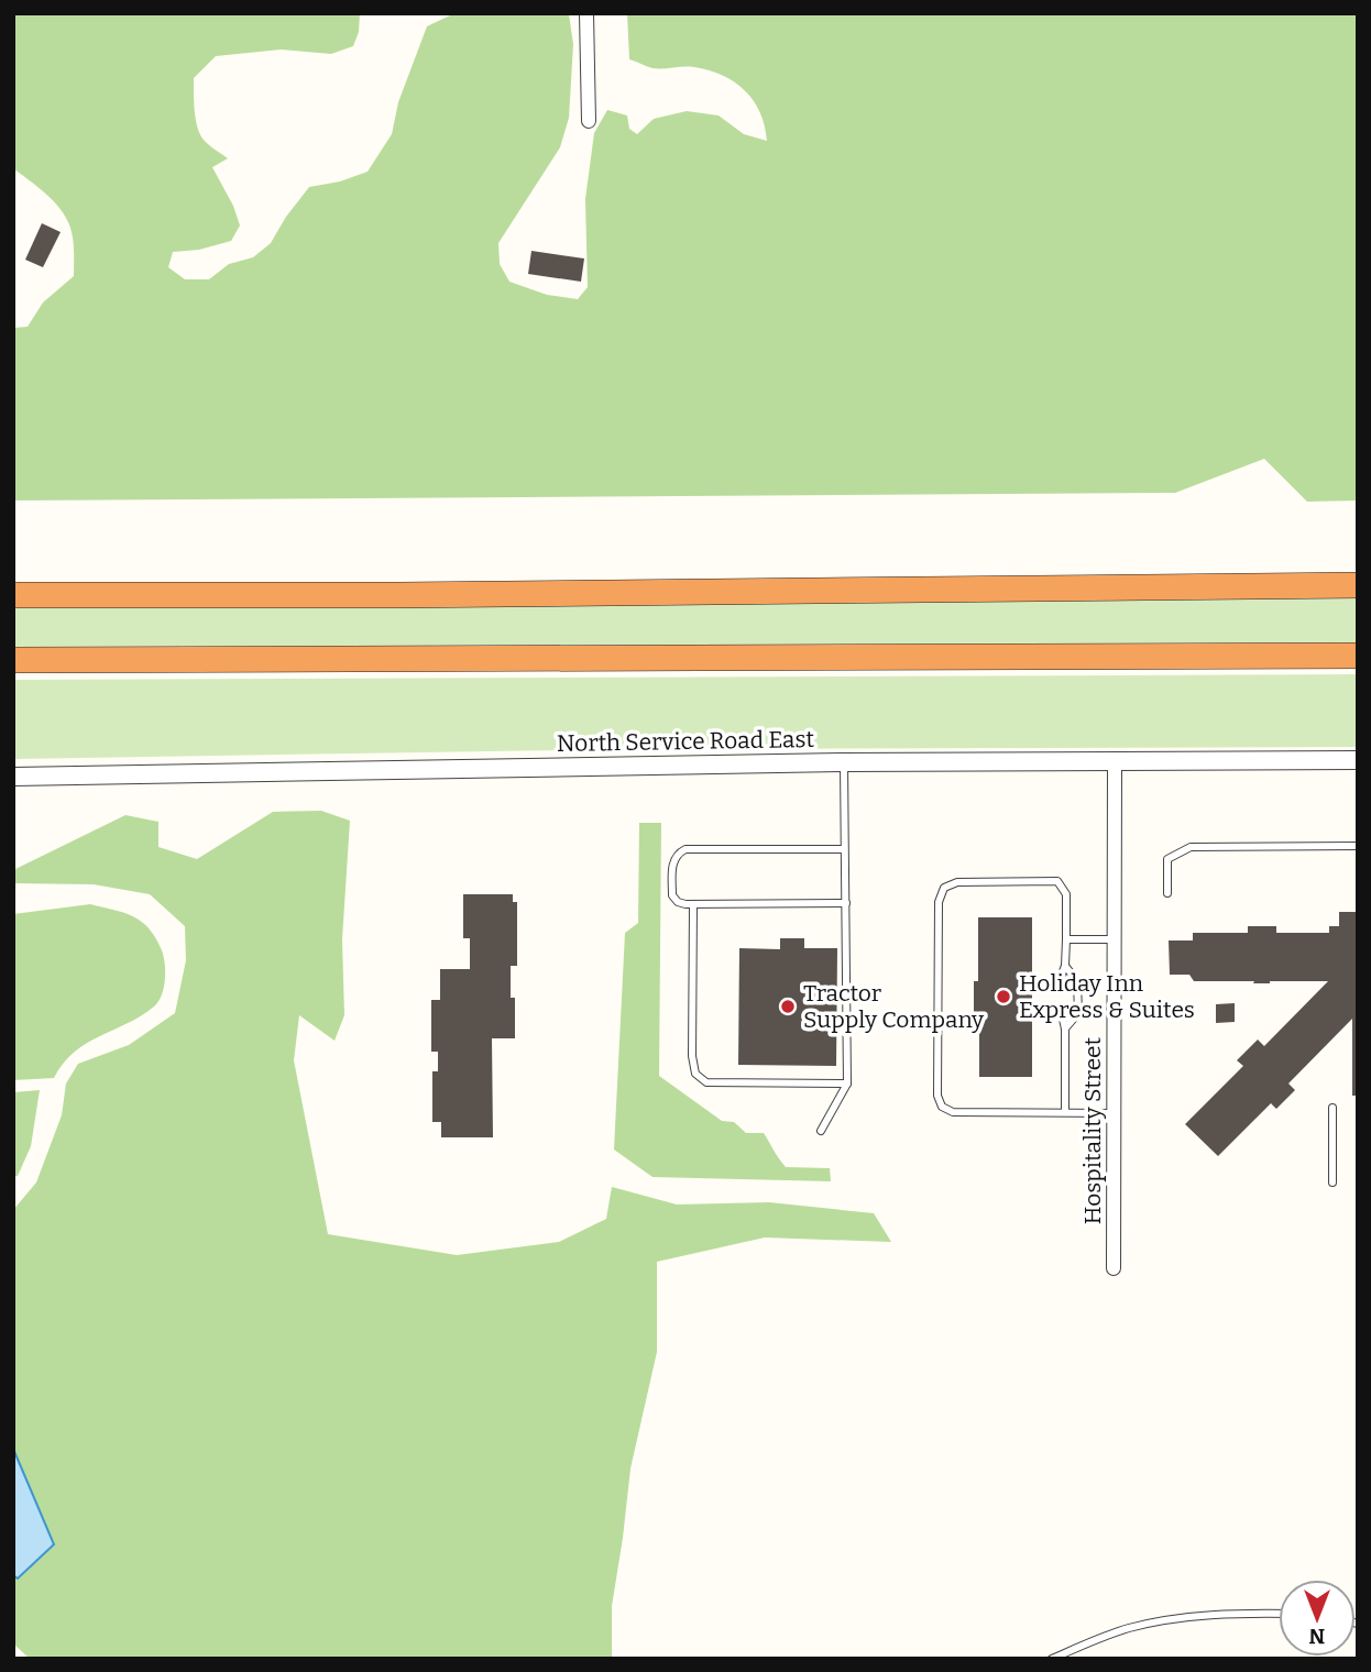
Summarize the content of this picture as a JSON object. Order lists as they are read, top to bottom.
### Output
{
  "streets": {
    "street": ["North Service Road East", "Hospitality Street"]
  },
  "crossings": [
    ["North Service Road East", "Hospitality Street"]
  ],
  "places": ["Holiday Inn Express & Suites", "Tractor Supply Company"],
  "north": "bottom"
}
